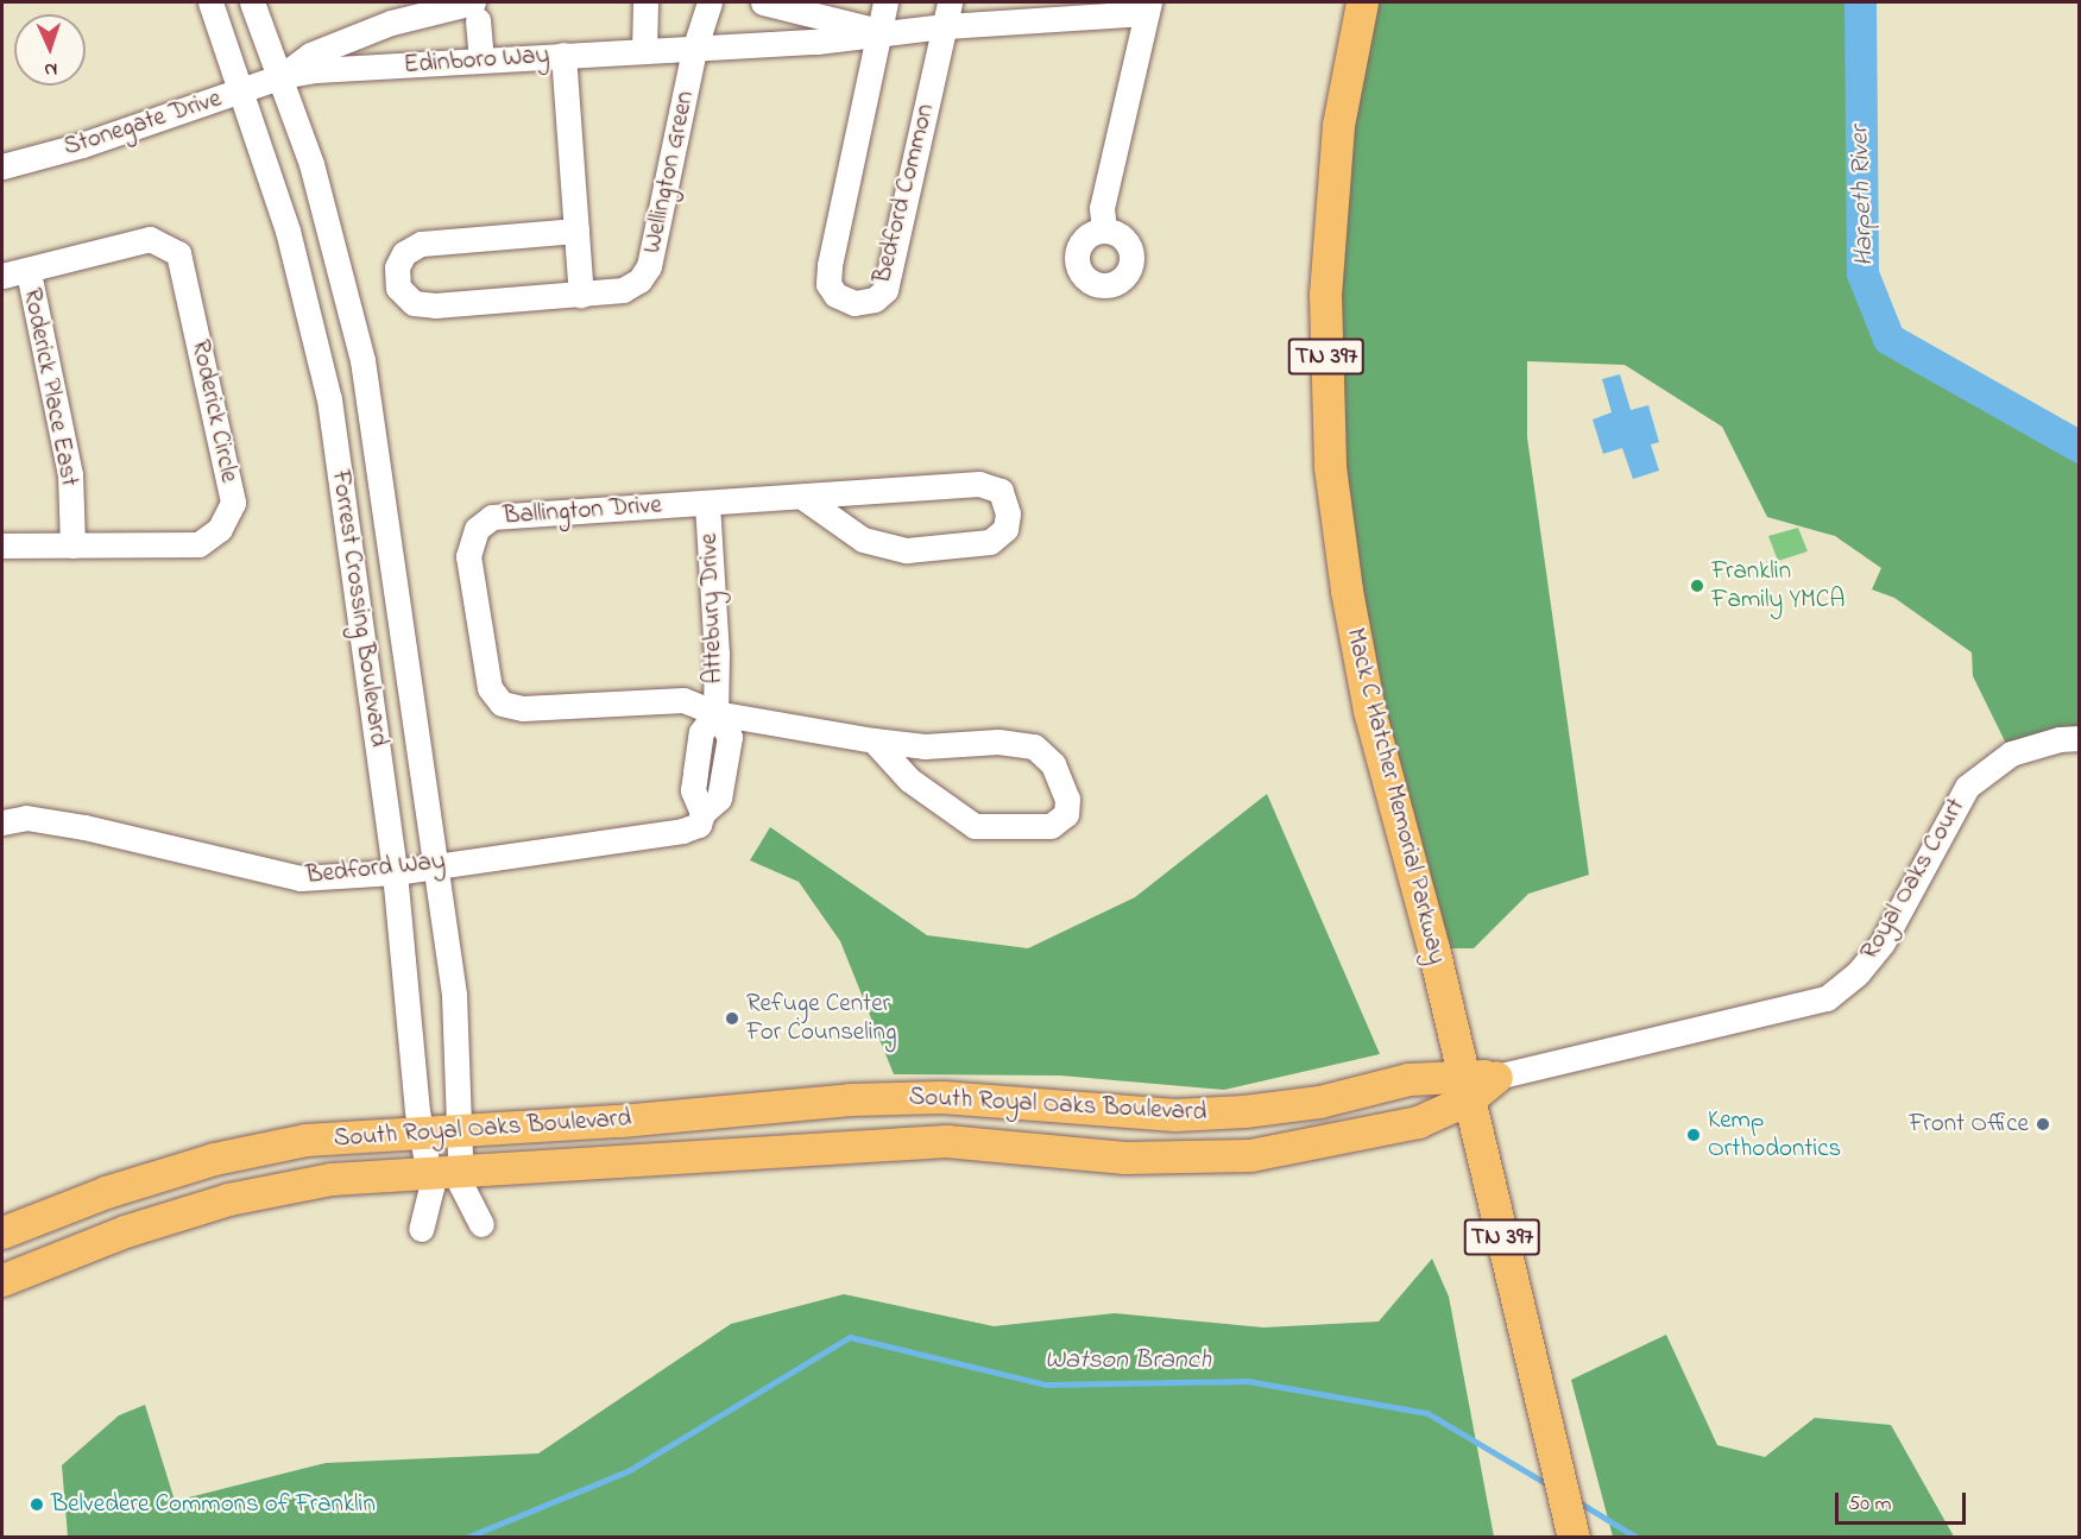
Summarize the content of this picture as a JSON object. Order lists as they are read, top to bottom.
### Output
{
  "streets": {
    "main road": ["TN 397", "Mack C Hatcher Memorial Parkway", "South Royal Oaks Boulevard"],
    "street": [
      "Edinboro Way",
      "Stonegate Drive",
      "Wellington Green",
      "Bedford Common",
      "Roderick Place East",
      "Roderick Circle",
      "Ballington Drive",
      "Forrest Crossing Boulevard",
      "Attebury Drive",
      "Bedford Way",
      "Royal Oaks Court"
    ]
  },
  "crossings": [
    ["Edinboro Way", "Stonegate Drive"],
    ["Edinboro Way", "Wellington Green"],
    ["Edinboro Way", "Bedford Common"],
    ["Edinboro Way", "Forrest Crossing Boulevard"],
    ["Stonegate Drive", "Forrest Crossing Boulevard"],
    ["Roderick Place East", "Roderick Circle"],
    ["Ballington Drive", "Attebury Drive"],
    ["Ballington Drive", "Bedford Way"],
    ["Forrest Crossing Boulevard", "Bedford Way"],
    ["Forrest Crossing Boulevard", "South Royal Oaks Boulevard"],
    ["Attebury Drive", "Bedford Way"],
    ["Mack C Hatcher Memorial Parkway", "South Royal Oaks Boulevard"],
    ["Royal Oaks Court", "South Royal Oaks Boulevard"]
  ],
  "water": ["Harpeth River", "Watson Branch"],
  "places": [
    "Franklin Family YMCA",
    "Refuge Center For Counseling",
    "Front Office",
    "Kemp Orthodontics",
    "Belvedere Commons of Franklin"
  ],
  "scale_bar": "50 m",
  "north": "bottom"
}
